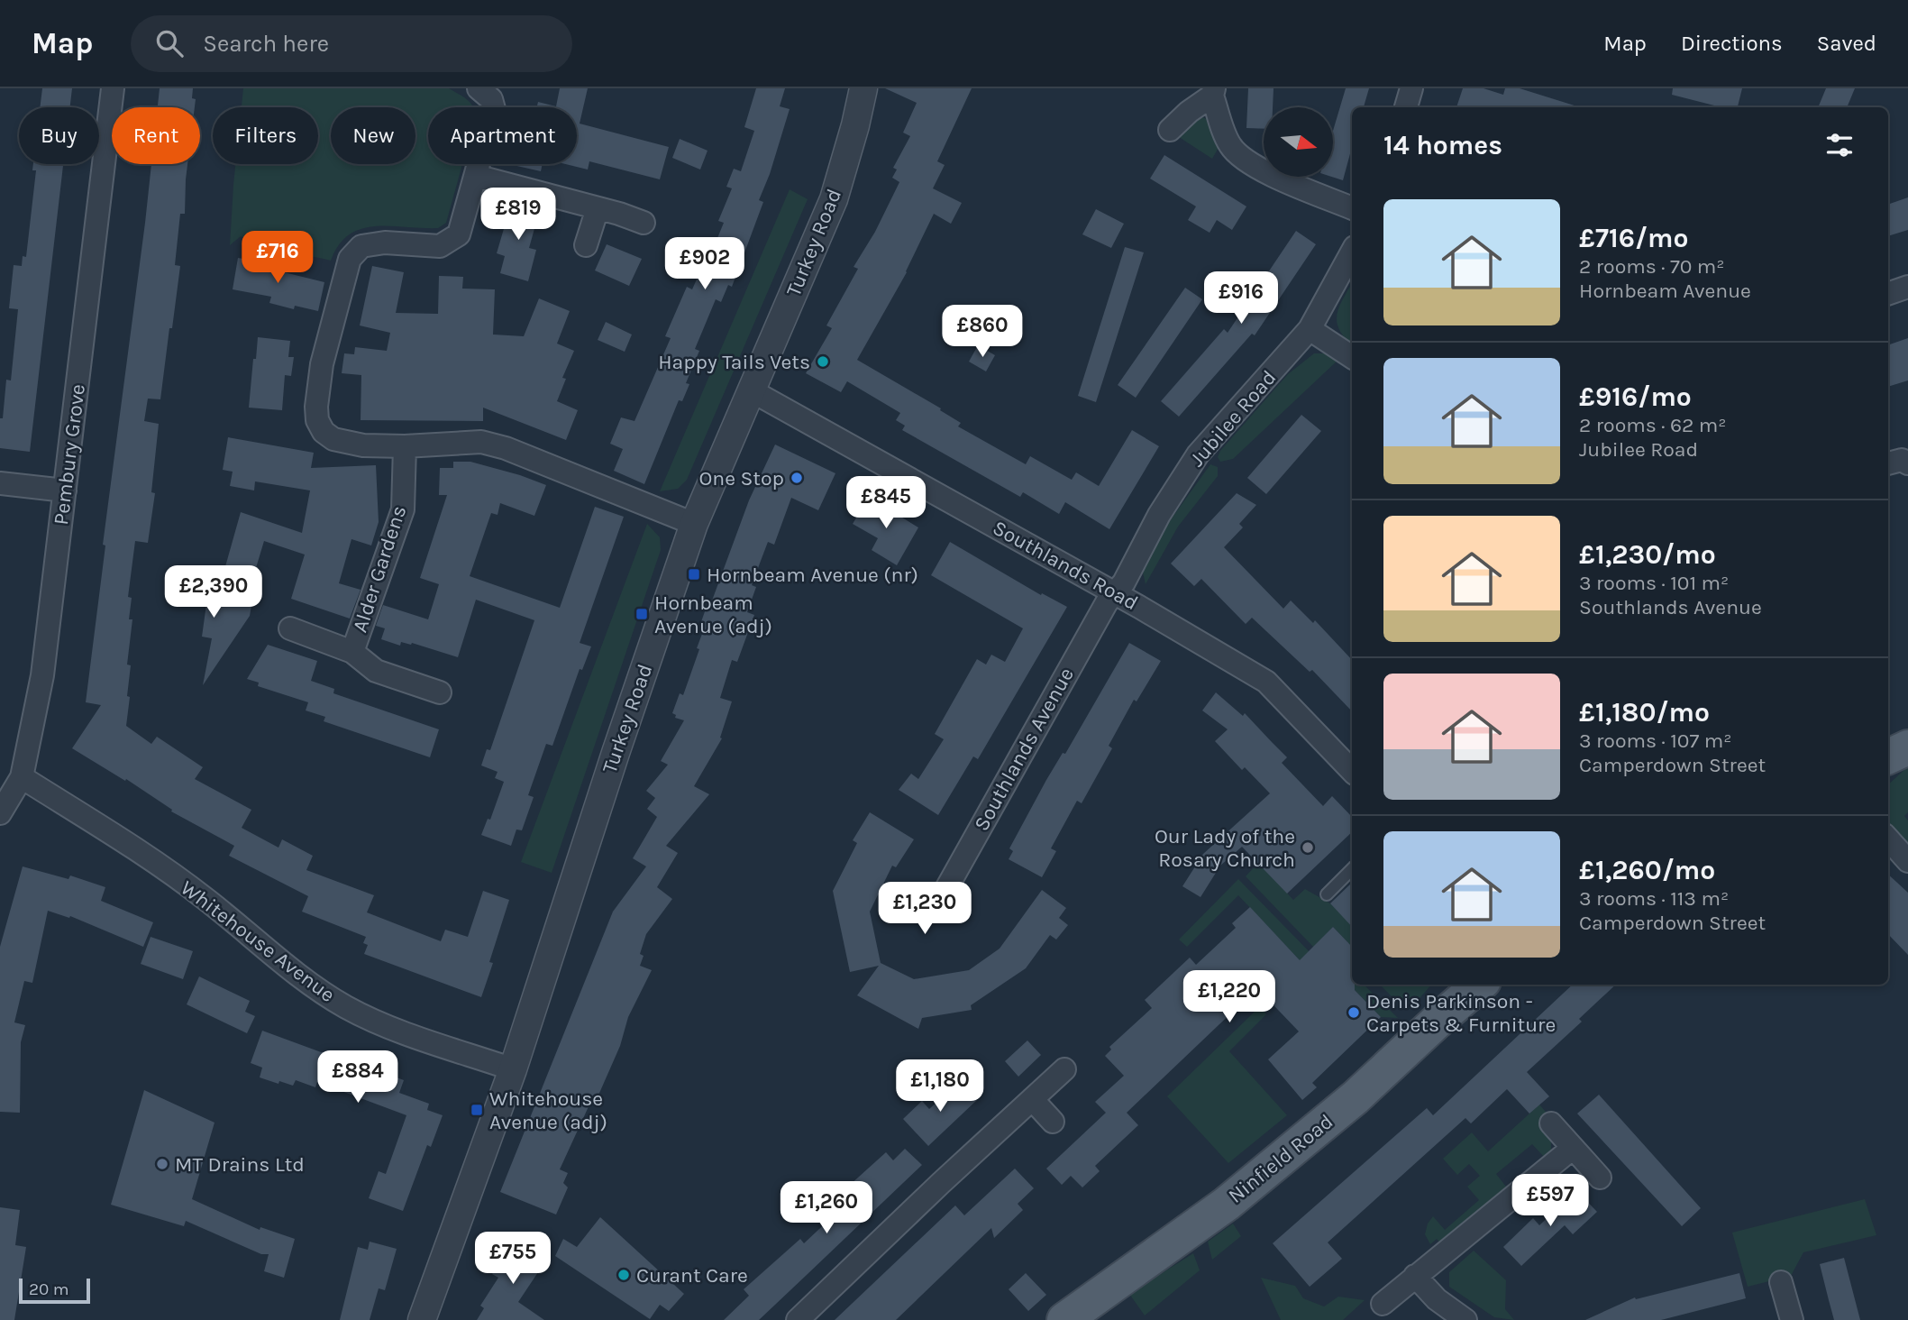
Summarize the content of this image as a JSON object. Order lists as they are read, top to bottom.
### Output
{
  "streets": {
    "main road": ["Ninfield Road"],
    "street": [
      "Turkey Road",
      "Jubilee Road",
      "Pembury Grove",
      "Southlands Road",
      "Alder Gardens",
      "Southlands Avenue",
      "Whitehouse Avenue"
    ]
  },
  "crossings": [
    ["Turkey Road", "Southlands Road"],
    ["Turkey Road", "Whitehouse Avenue"],
    ["Jubilee Road", "Southlands Road"],
    ["Jubilee Road", "Southlands Avenue"],
    ["Pembury Grove", "Whitehouse Avenue"],
    ["Southlands Road", "Southlands Avenue"]
  ],
  "places": {
    "other": [
      "Happy Tails Vets",
      "One Stop",
      "Our Lady of the Rosary Church",
      "Denis Parkinson - Carpets & Furniture",
      "MT Drains Ltd",
      "Curant Care"
    ],
    "transit": ["Hornbeam Avenue (nr)", "Hornbeam Avenue (adj)", "Whitehouse Avenue (adj)"]
  },
  "scale_bar": "20 m",
  "north": "right",
  "page": {
    "header": "Map",
    "search": "Search here",
    "nav": ["Map", "Directions", "Saved"],
    "chip": [
      "Buy",
      "Rent",
      "Filters",
      "New",
      "Apartment"
    ],
    "heading": "14 homes",
    "list": [
      {
        "name": "£716/mo",
        "note": "2 rooms · 70 m² · Hornbeam Avenue"
      },
      {
        "name": "£916/mo",
        "note": "2 rooms · 62 m² · Jubilee Road"
      },
      {
        "name": "£1,230/mo",
        "note": "3 rooms · 101 m² · Southlands Avenue"
      },
      {
        "name": "£1,180/mo",
        "note": "3 rooms · 107 m² · Camperdown Street"
      },
      {
        "name": "£1,260/mo",
        "note": "3 rooms · 113 m² · Camperdown Street"
      }
    ],
    "price": [
      "£819",
      "£716",
      "£902",
      "£916",
      "£860",
      "£845",
      "£2,390",
      "£1,230",
      "£1,220",
      "£884",
      "£1,180",
      "£597",
      "£1,260",
      "£755"
    ],
    "scale": "20 m"
  }
}
